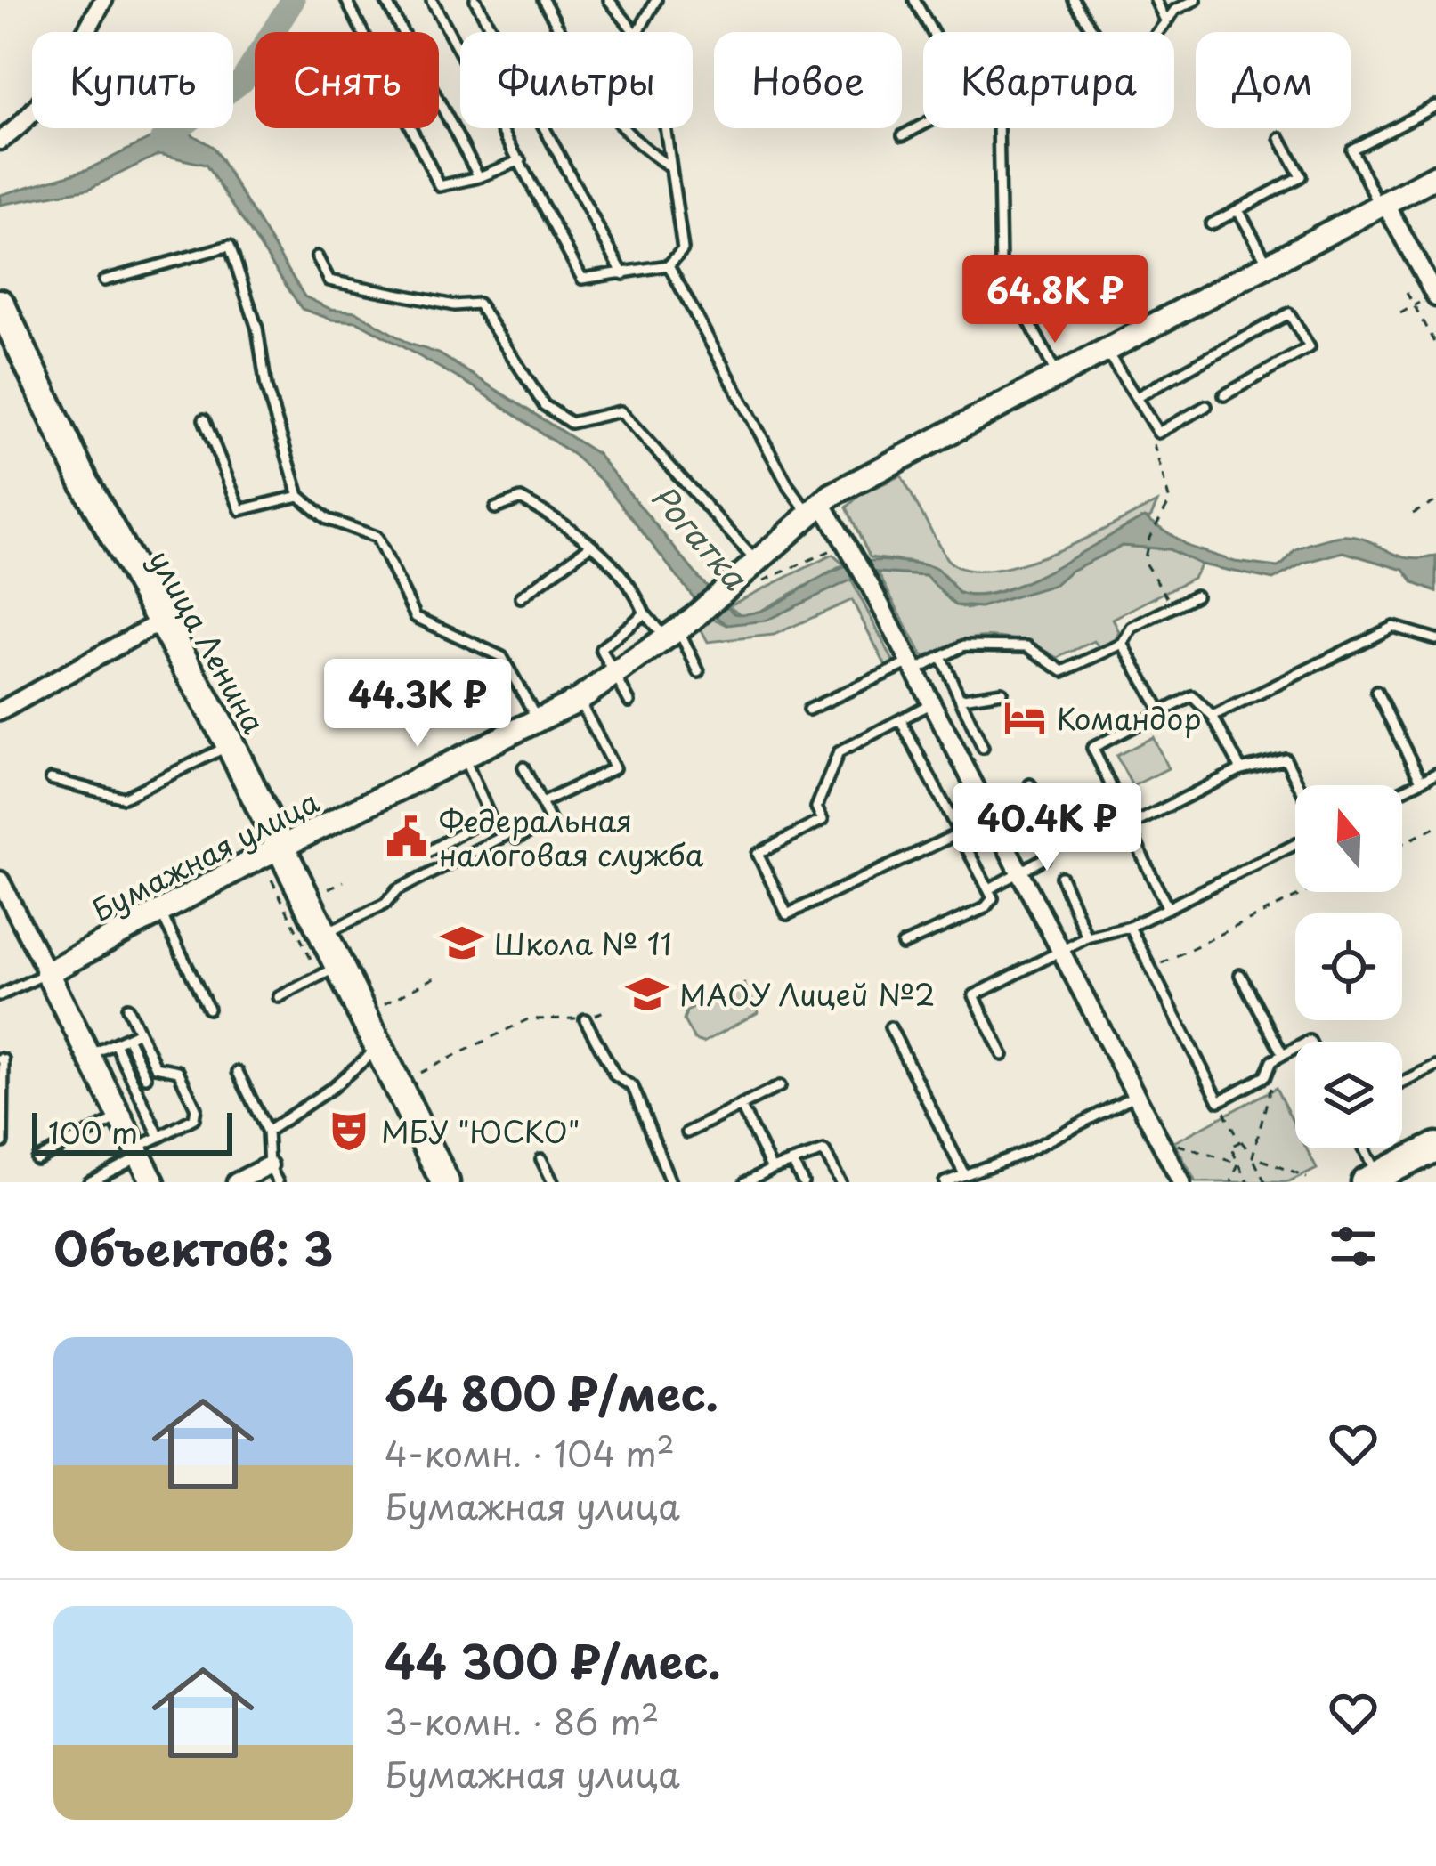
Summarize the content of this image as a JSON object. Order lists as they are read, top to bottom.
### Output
{
  "streets": {
    "main road": ["улица Ленина"],
    "street": ["Бумажная улица"]
  },
  "crossings": [
    ["улица Ленина", "Бумажная улица"]
  ],
  "water": ["Рогатка"],
  "places": {
    "hotel": ["Командор"],
    "public building": ["Федеральная налоговая служба"],
    "school or university": ["Школа № 11", "МАОУ Лицей №2"],
    "theatre": ["МБУ \"ЮСКО\""]
  },
  "scale_bar": "100 m",
  "north": "top",
  "page": {
    "chip": [
      "Купить",
      "Снять",
      "Фильтры",
      "Новое",
      "Квартира",
      "Дом"
    ],
    "price": ["64.8K ₽", "44.3K ₽", "40.4K ₽"],
    "scale": "100 m",
    "heading": "Объектов: 3",
    "list": [
      {
        "name": "64 800 ₽/мес.",
        "note": "4-комн. · 104 m² · Бумажная улица"
      },
      {
        "name": "44 300 ₽/мес.",
        "note": "3-комн. · 86 m² · Бумажная улица"
      }
    ]
  }
}
